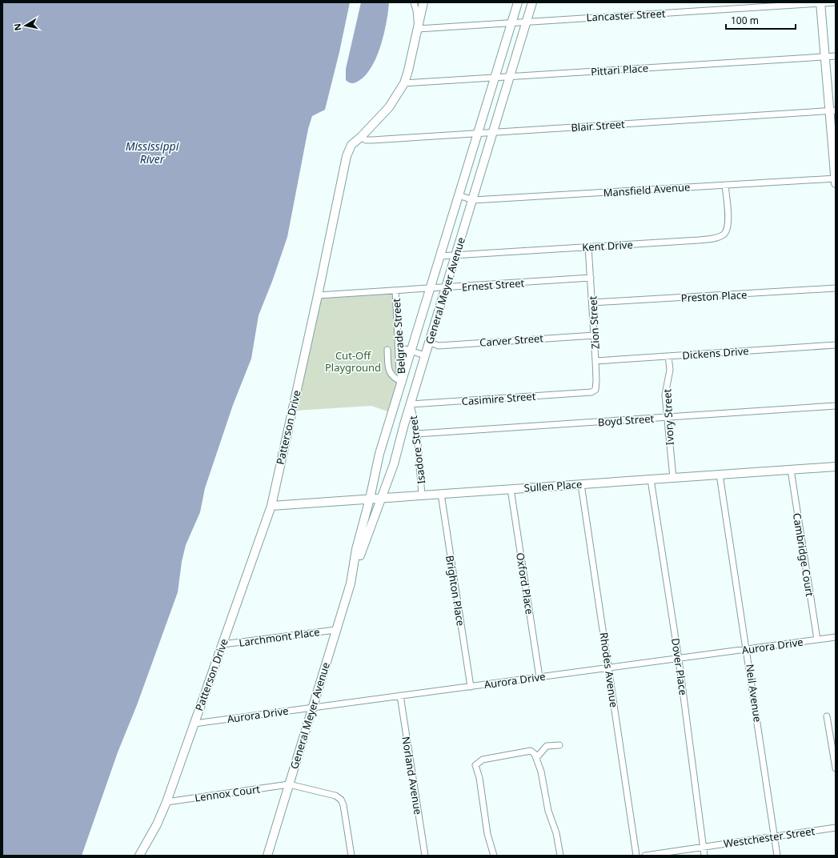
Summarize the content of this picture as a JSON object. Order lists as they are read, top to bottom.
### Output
{
  "streets": {
    "street": [
      "Lancaster Street",
      "Pittari Place",
      "Blair Street",
      "Mansfield Avenue",
      "Kent Drive",
      "Ernest Street",
      "General Meyer Avenue",
      "Preston Place",
      "Zion Street",
      "Belgrade Street",
      "Carver Street",
      "Dickens Drive",
      "Casimire Street",
      "Ivory Street",
      "Boyd Street",
      "Patterson Drive",
      "Isadore Street",
      "Sullen Place",
      "Cambridge Court",
      "Oxford Place",
      "Brighton Place",
      "Larchmont Place",
      "Aurora Drive",
      "Dover Place",
      "Rhodes Avenue",
      "Neil Avenue",
      "Norland Avenue",
      "Lennox Court",
      "Westchester Street"
    ]
  },
  "crossings": [
    ["Lancaster Street", "General Meyer Avenue"],
    ["Lancaster Street", "Patterson Drive"],
    ["Pittari Place", "General Meyer Avenue"],
    ["Pittari Place", "Patterson Drive"],
    ["Blair Street", "General Meyer Avenue"],
    ["Blair Street", "Patterson Drive"],
    ["Mansfield Avenue", "Kent Drive"],
    ["Mansfield Avenue", "General Meyer Avenue"],
    ["Kent Drive", "General Meyer Avenue"],
    ["Kent Drive", "Zion Street"],
    ["Ernest Street", "General Meyer Avenue"],
    ["Ernest Street", "Zion Street"],
    ["Ernest Street", "Belgrade Street"],
    ["Ernest Street", "Patterson Drive"],
    ["General Meyer Avenue", "Belgrade Street"],
    ["General Meyer Avenue", "Carver Street"],
    ["General Meyer Avenue", "Casimire Street"],
    ["General Meyer Avenue", "Isadore Street"],
    ["General Meyer Avenue", "Sullen Place"],
    ["General Meyer Avenue", "Larchmont Place"],
    ["General Meyer Avenue", "Aurora Drive"],
    ["General Meyer Avenue", "Lennox Court"],
    ["Preston Place", "Zion Street"],
    ["Zion Street", "Carver Street"],
    ["Zion Street", "Dickens Drive"],
    ["Zion Street", "Casimire Street"],
    ["Dickens Drive", "Ivory Street"],
    ["Casimire Street", "Isadore Street"],
    ["Ivory Street", "Boyd Street"],
    ["Ivory Street", "Sullen Place"],
    ["Boyd Street", "Isadore Street"],
    ["Patterson Drive", "Sullen Place"],
    ["Patterson Drive", "Larchmont Place"],
    ["Patterson Drive", "Aurora Drive"],
    ["Patterson Drive", "Lennox Court"],
    ["Isadore Street", "Sullen Place"],
    ["Sullen Place", "Cambridge Court"],
    ["Sullen Place", "Oxford Place"],
    ["Sullen Place", "Brighton Place"],
    ["Sullen Place", "Dover Place"],
    ["Sullen Place", "Rhodes Avenue"],
    ["Sullen Place", "Neil Avenue"],
    ["Cambridge Court", "Aurora Drive"],
    ["Oxford Place", "Aurora Drive"],
    ["Brighton Place", "Aurora Drive"],
    ["Aurora Drive", "Dover Place"],
    ["Aurora Drive", "Rhodes Avenue"],
    ["Aurora Drive", "Neil Avenue"],
    ["Aurora Drive", "Norland Avenue"],
    ["Dover Place", "Westchester Street"],
    ["Neil Avenue", "Westchester Street"]
  ],
  "water": ["Mississippi River"],
  "parks": ["Cut-Off Playground"],
  "scale_bar": "100 m",
  "north": "left"
}
